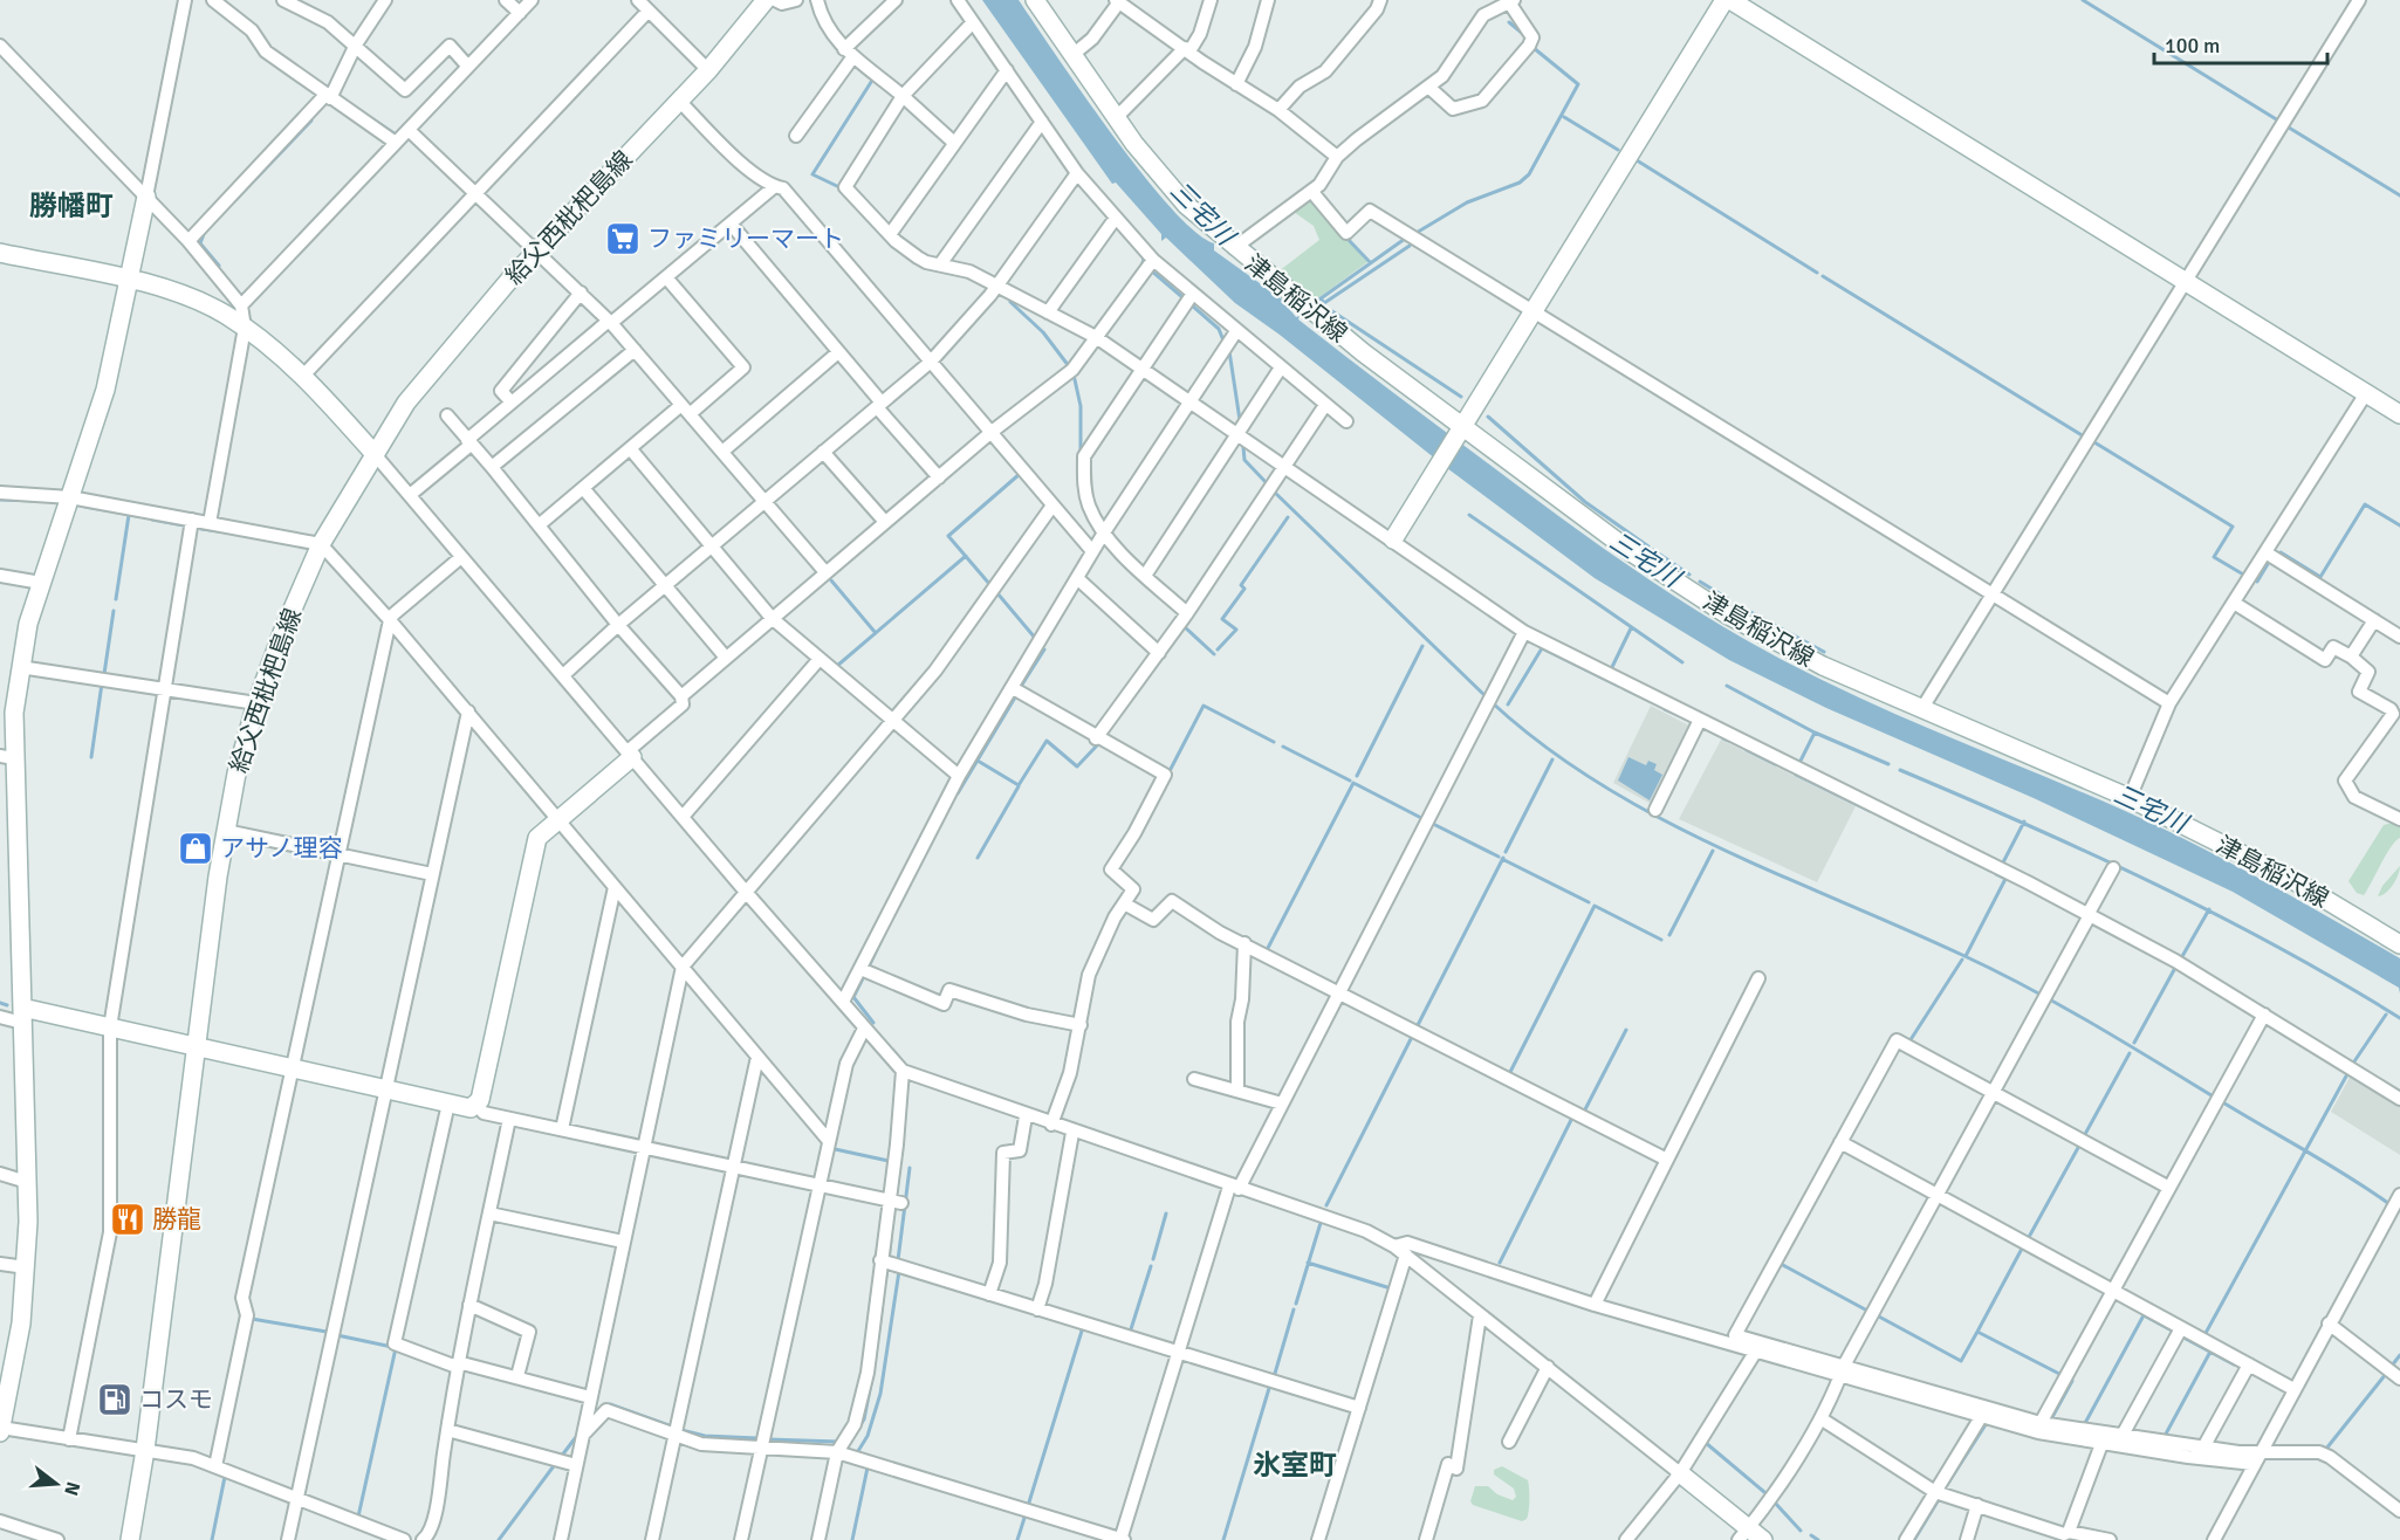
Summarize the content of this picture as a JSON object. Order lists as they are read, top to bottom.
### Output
{
  "streets": {
    "street": ["給父西枇杷島線", "津島稲沢線"]
  },
  "districts": ["勝幡町", "氷室町"],
  "water": ["三宅川"],
  "places": {
    "supermarket": ["ファミリーマート"],
    "shop": ["アサノ理容"],
    "restaurant": ["勝龍"],
    "fuel station": ["コスモ"]
  },
  "scale_bar": "100 m",
  "north": "right"
}
